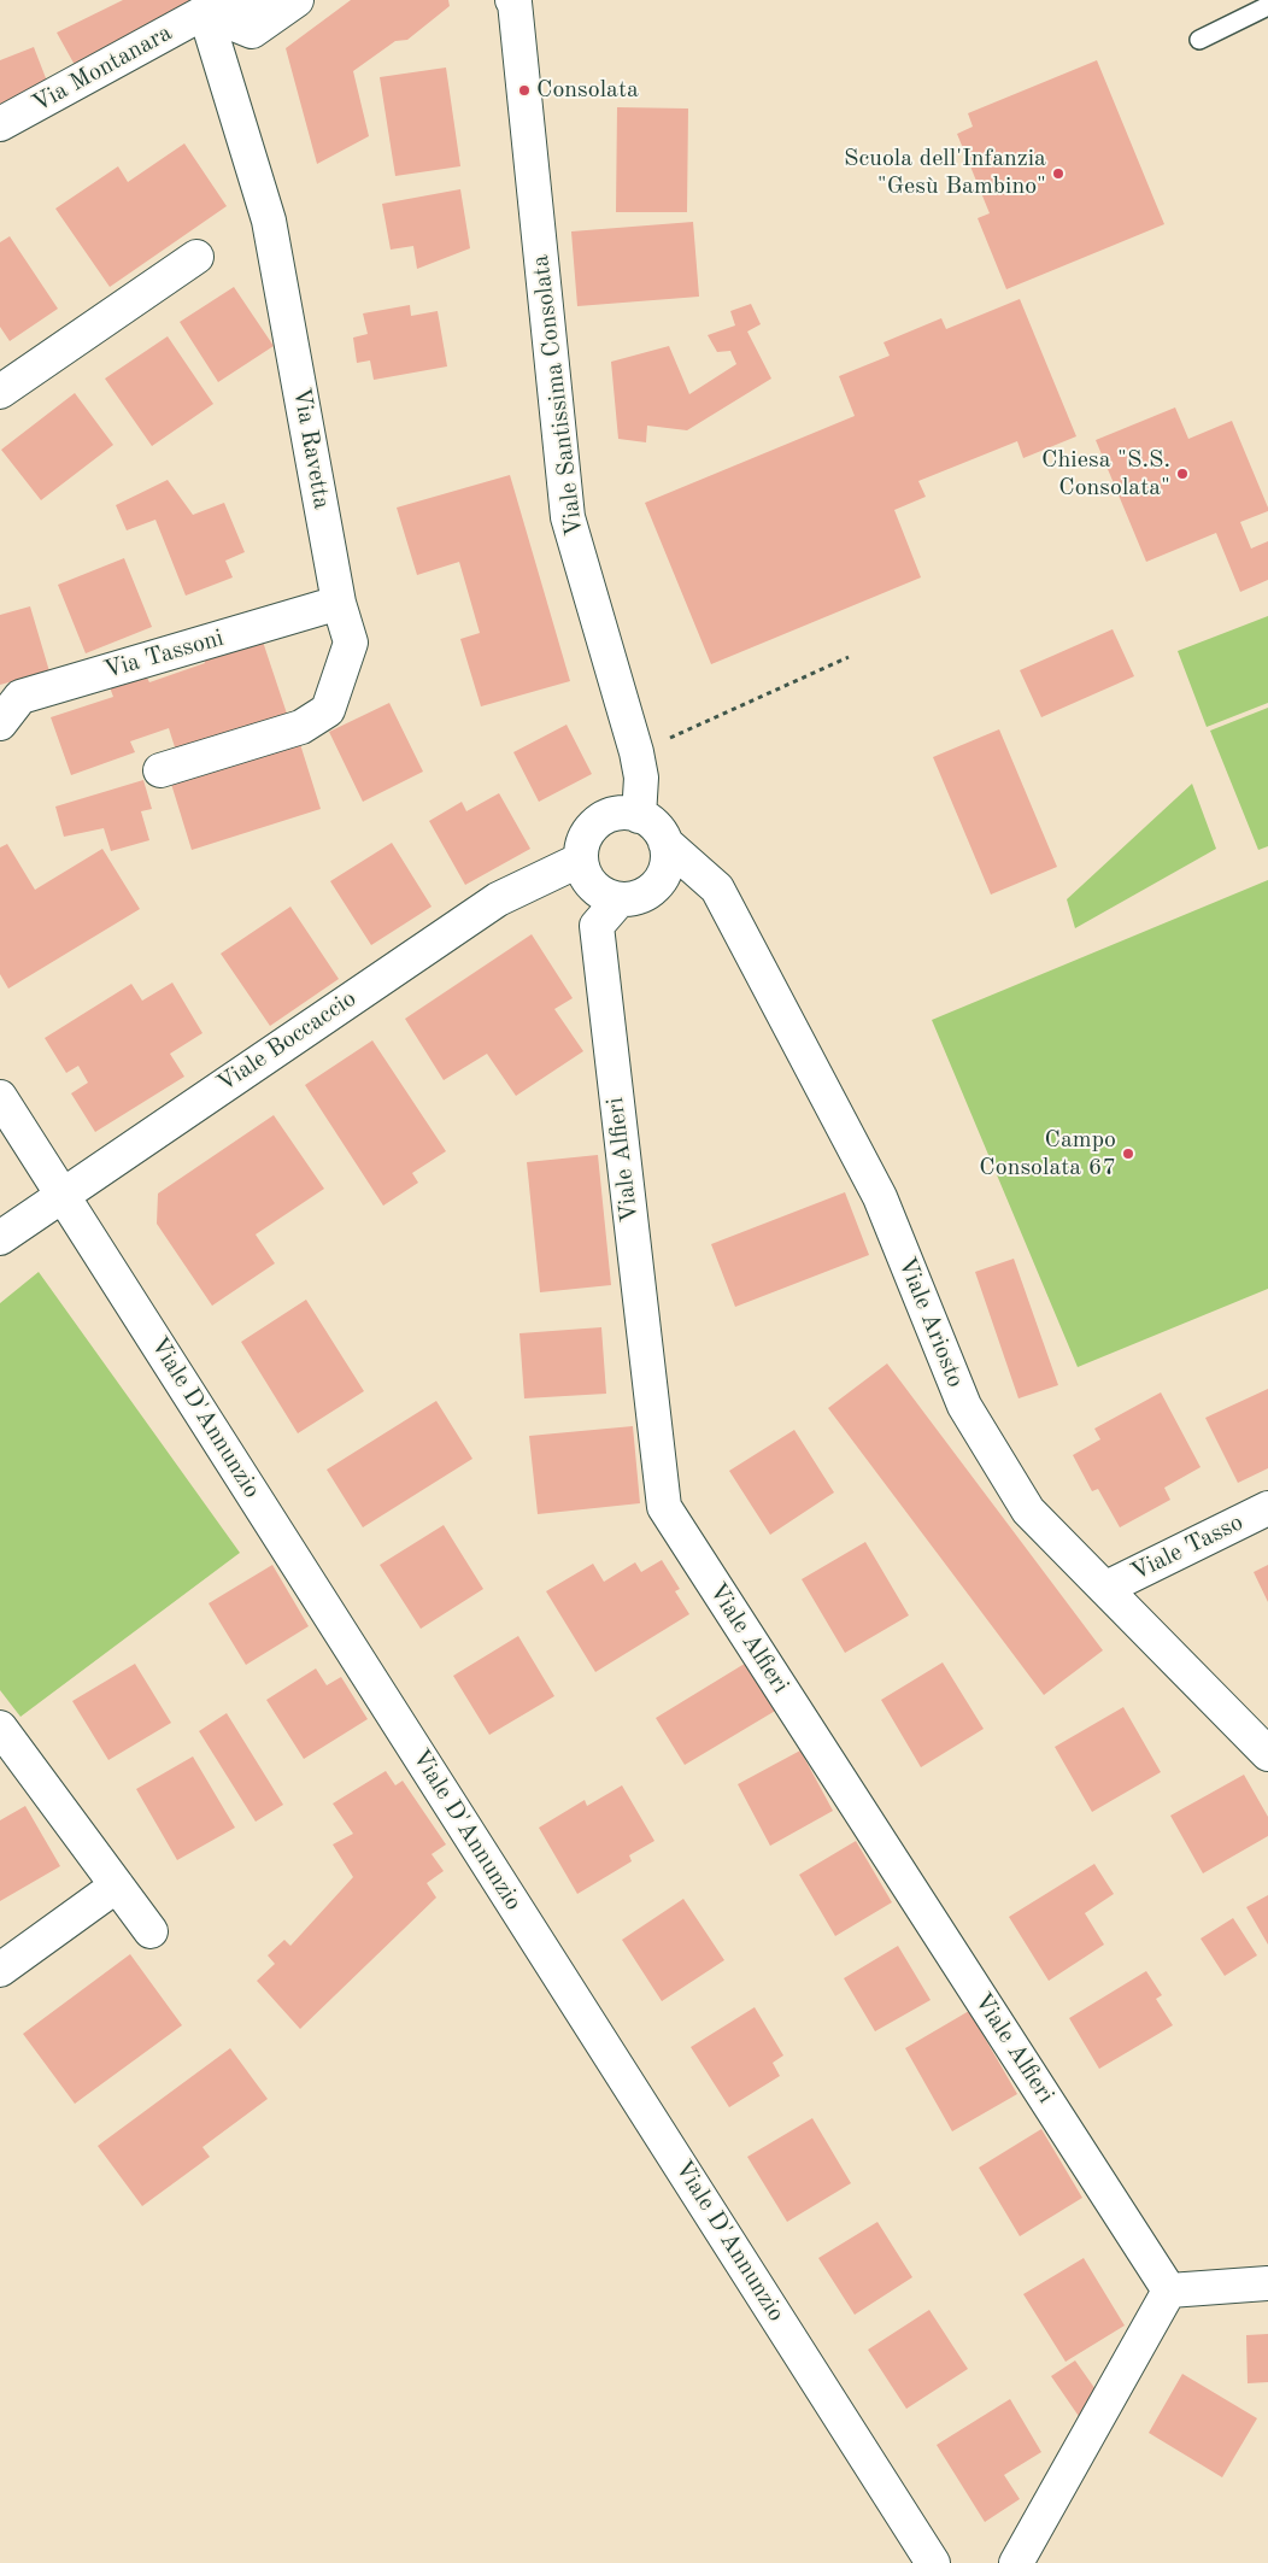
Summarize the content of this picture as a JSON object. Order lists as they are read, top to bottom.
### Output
{
  "streets": {
    "street": [
      "Via Montanara",
      "Viale Santissima Consolata",
      "Via Ravetta",
      "Via Tassoni",
      "Viale Boccaccio",
      "Viale Alfieri",
      "Viale Ariosto",
      "Viale D'Annunzio",
      "Viale Tasso"
    ]
  },
  "crossings": [
    ["Via Montanara", "Via Ravetta"],
    ["Viale Santissima Consolata", "Viale Boccaccio"],
    ["Viale Santissima Consolata", "Viale Alfieri"],
    ["Viale Santissima Consolata", "Viale Ariosto"],
    ["Via Ravetta", "Via Tassoni"],
    ["Viale Boccaccio", "Viale Alfieri"],
    ["Viale Boccaccio", "Viale Ariosto"],
    ["Viale Boccaccio", "Viale D'Annunzio"],
    ["Viale Alfieri", "Viale Ariosto"],
    ["Viale Ariosto", "Viale Tasso"]
  ],
  "places": [
    "Consolata",
    "Scuola dell'Infanzia \"Gesù Bambino\"",
    "Chiesa \"S.S. Consolata\"",
    "Campo Consolata 67"
  ]
}
